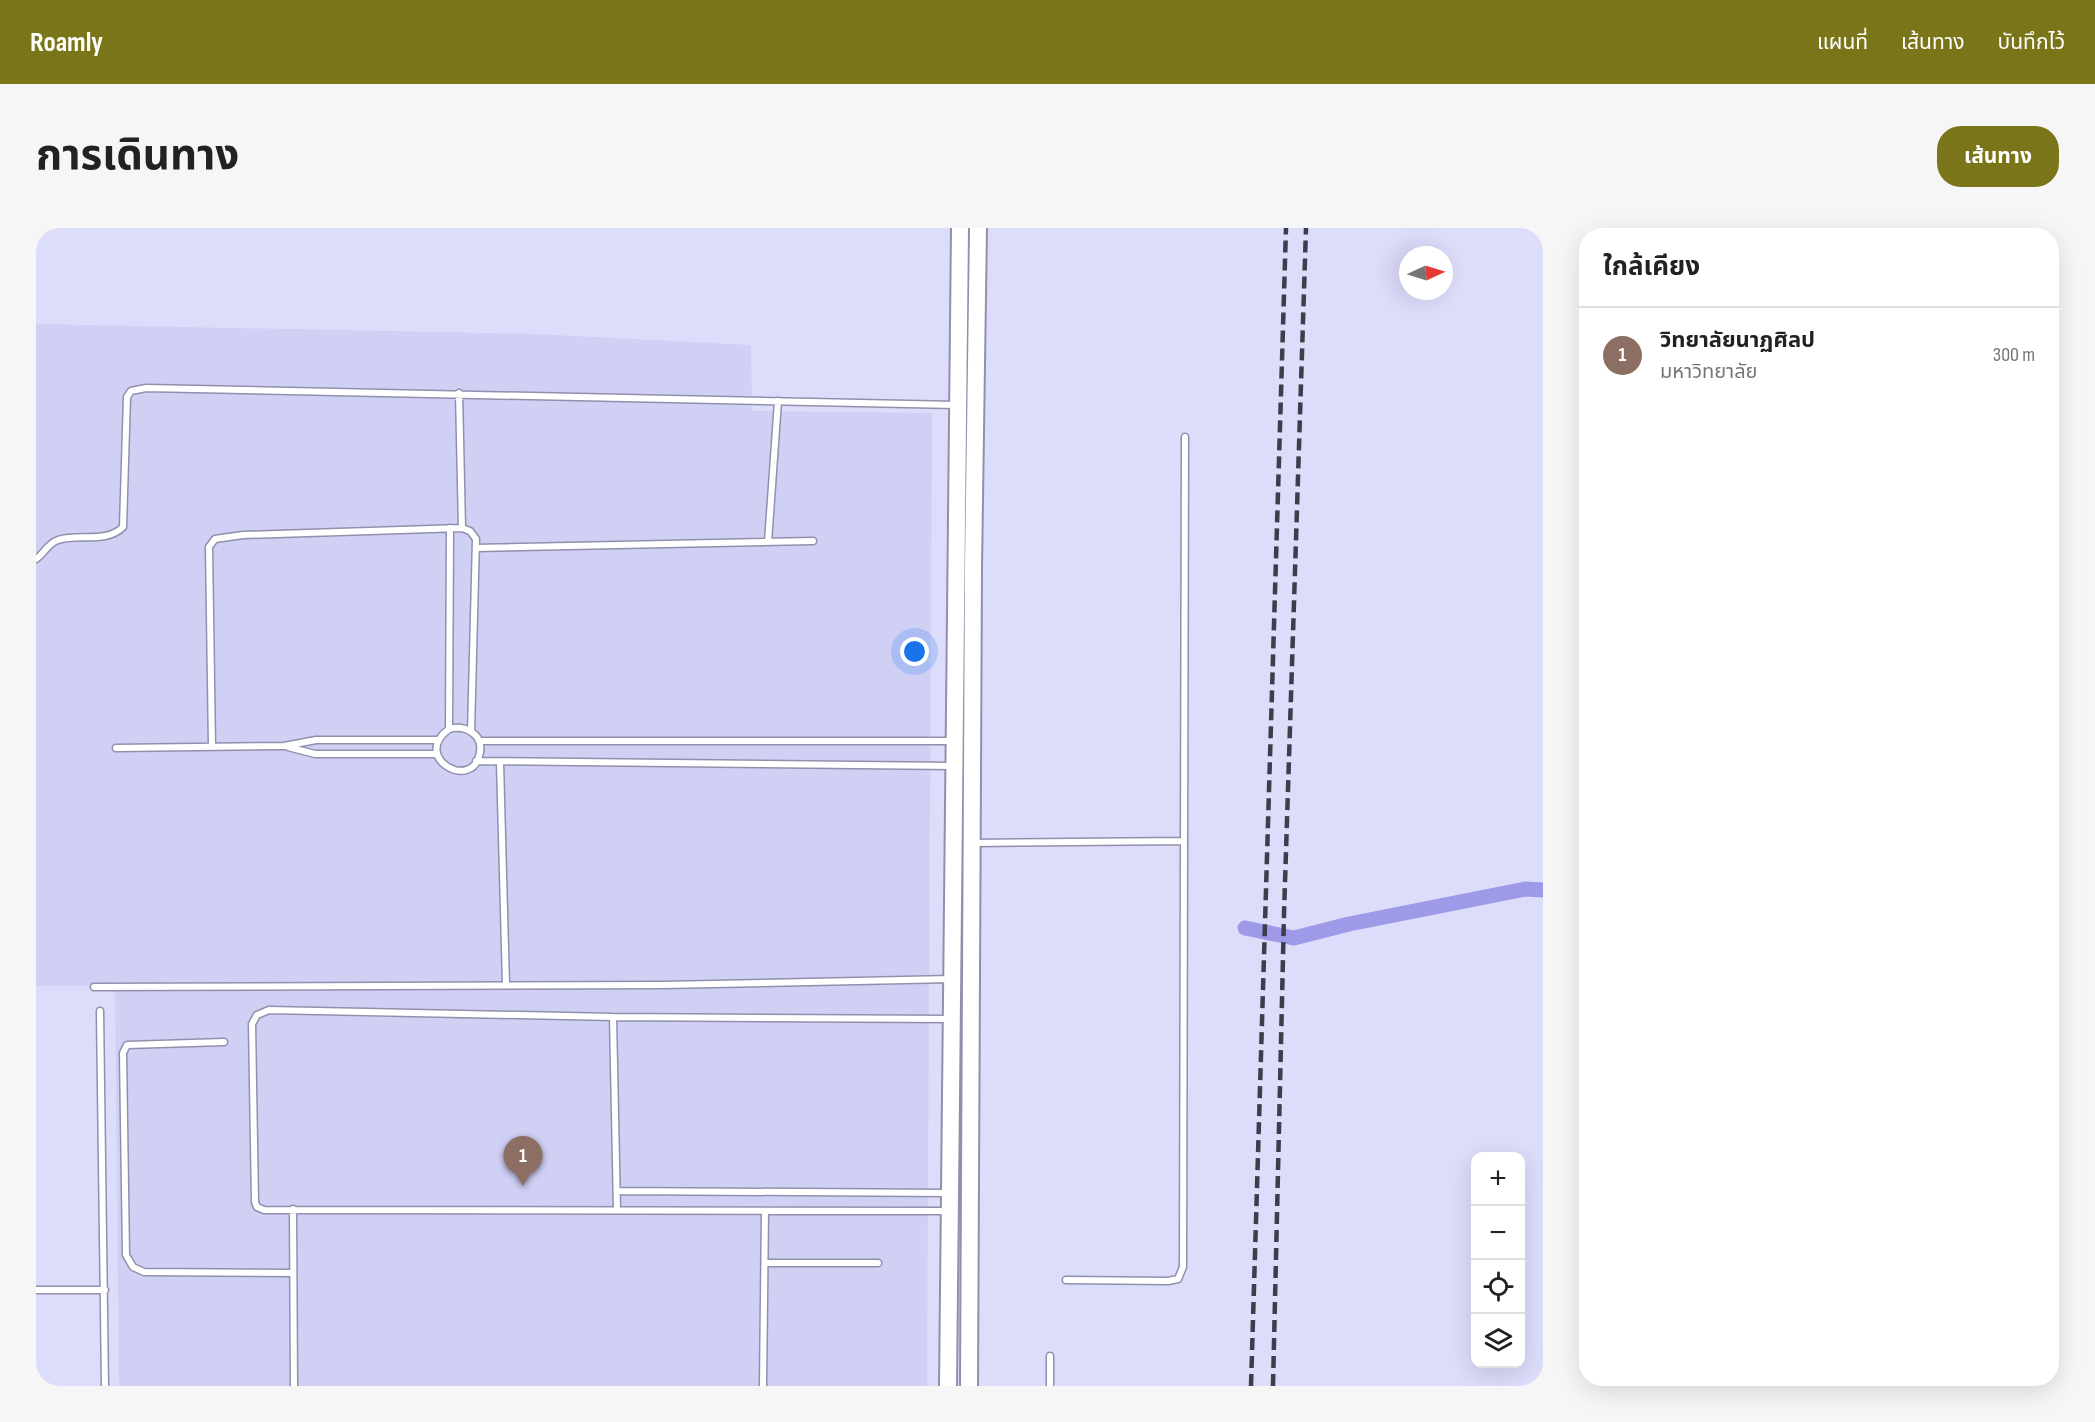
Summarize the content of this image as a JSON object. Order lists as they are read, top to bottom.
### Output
{
  "north": "right",
  "page": {
    "header": "Roamly",
    "nav": ["แผนที่", "เส้นทาง", "บันทึกไว้"],
    "title": "การเดินทาง",
    "buttons": "เส้นทาง",
    "heading": "ใกล้เคียง",
    "list": [
      {
        "mark": "1",
        "name": "วิทยาลัยนาฏศิลป",
        "note": "มหาวิทยาลัย",
        "value": "300 m"
      }
    ],
    "pins": "1",
    "map_buttons": ["+", "−"]
  }
}
